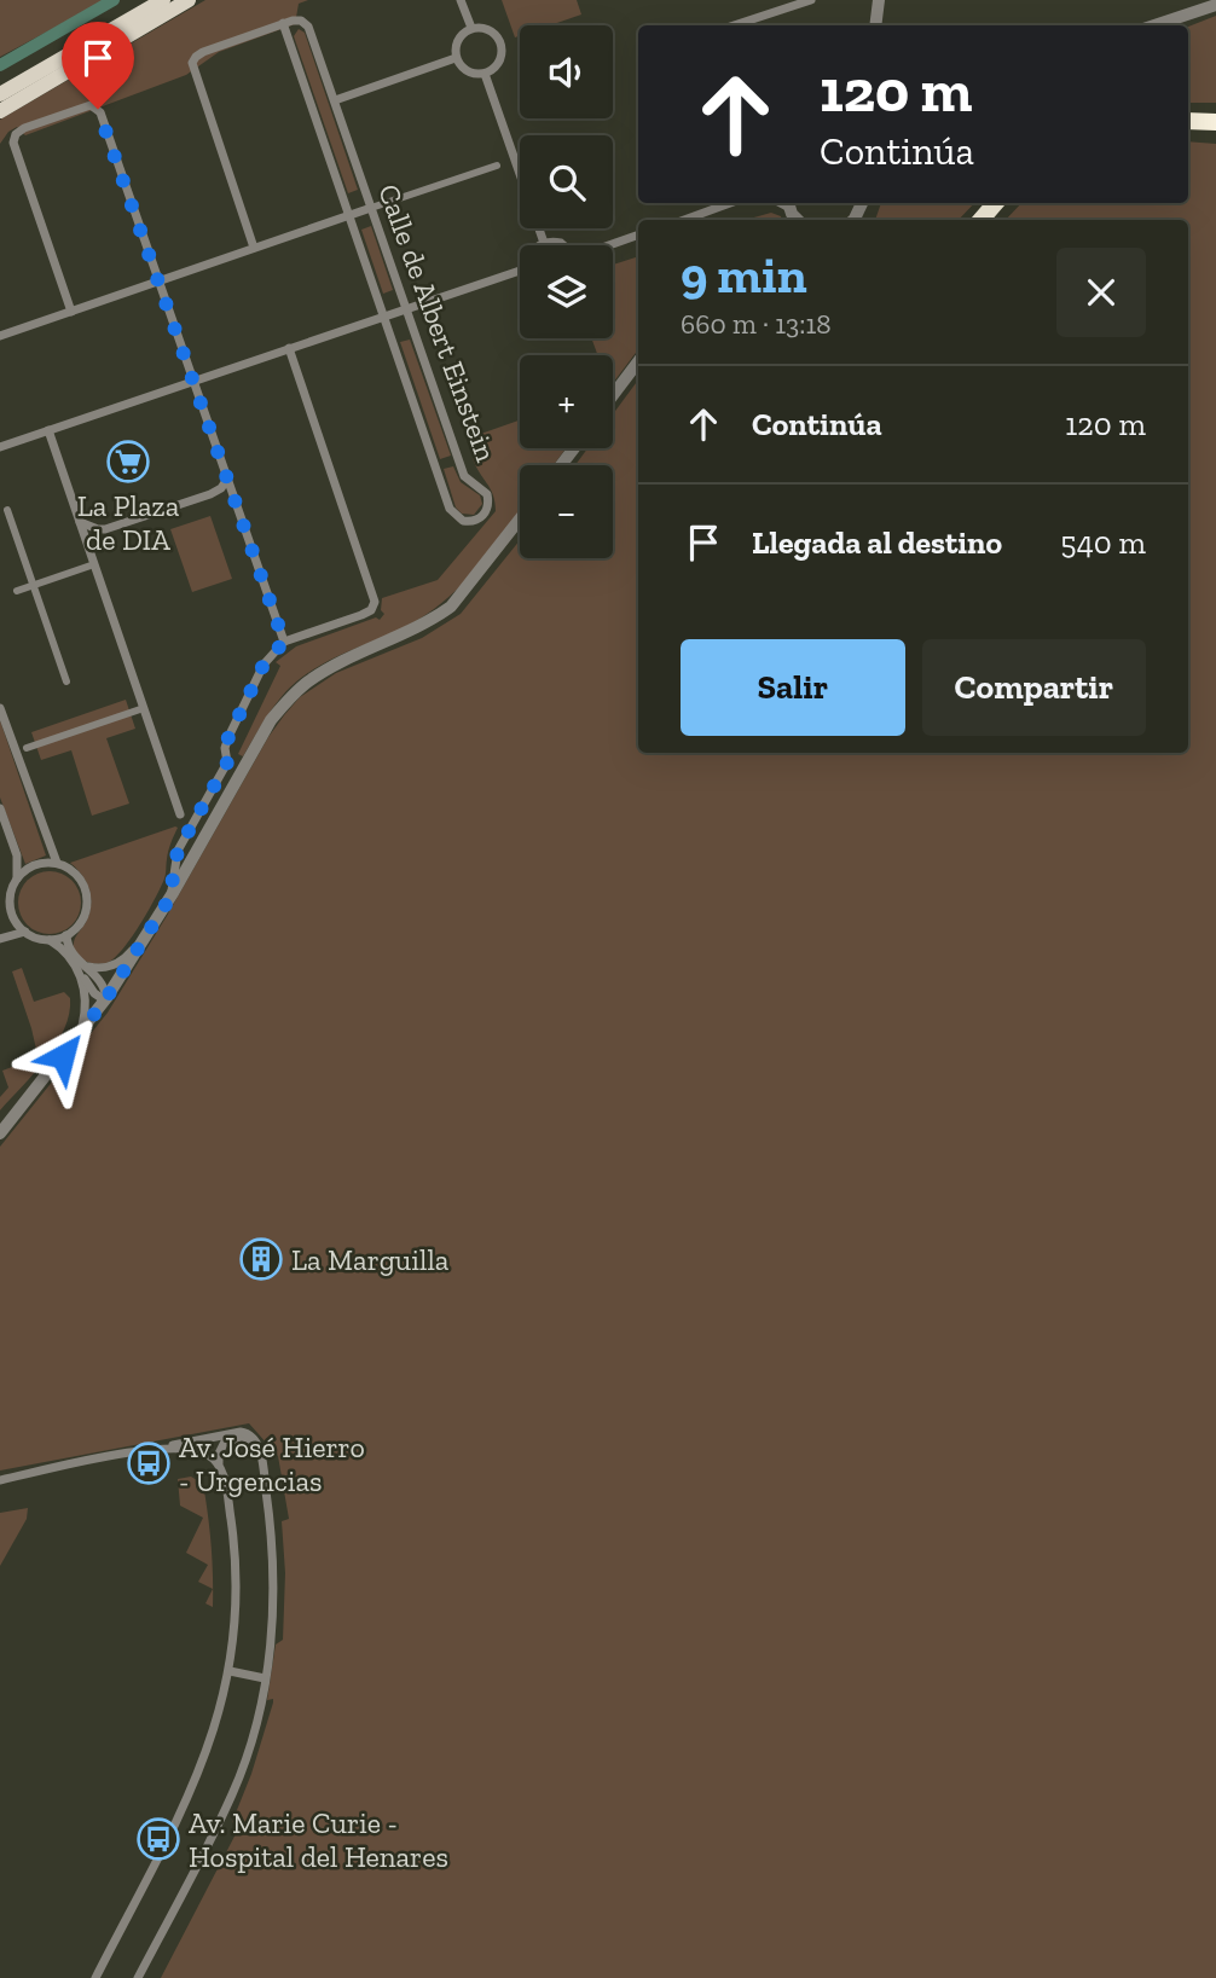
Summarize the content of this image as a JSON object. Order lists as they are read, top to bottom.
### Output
{
  "streets": {
    "street": ["Calle de Albert Einstein"]
  },
  "places": {
    "supermarket": ["La Plaza de DIA"],
    "building": ["La Marguilla"],
    "bus stop": ["Av. José Hierro - Urgencias", "Av. Marie Curie - Hospital del Henares"]
  },
  "page": {
    "map_buttons": ["+", "−"],
    "turn": ["120 m", "Continúa"],
    "heading": ["9 min", "660 m · 13:18"],
    "list": [
      {
        "name": "Continúa",
        "value": "120 m"
      },
      {
        "name": "Llegada al destino",
        "value": "540 m"
      }
    ],
    "buttons": ["Salir", "Compartir"]
  }
}
